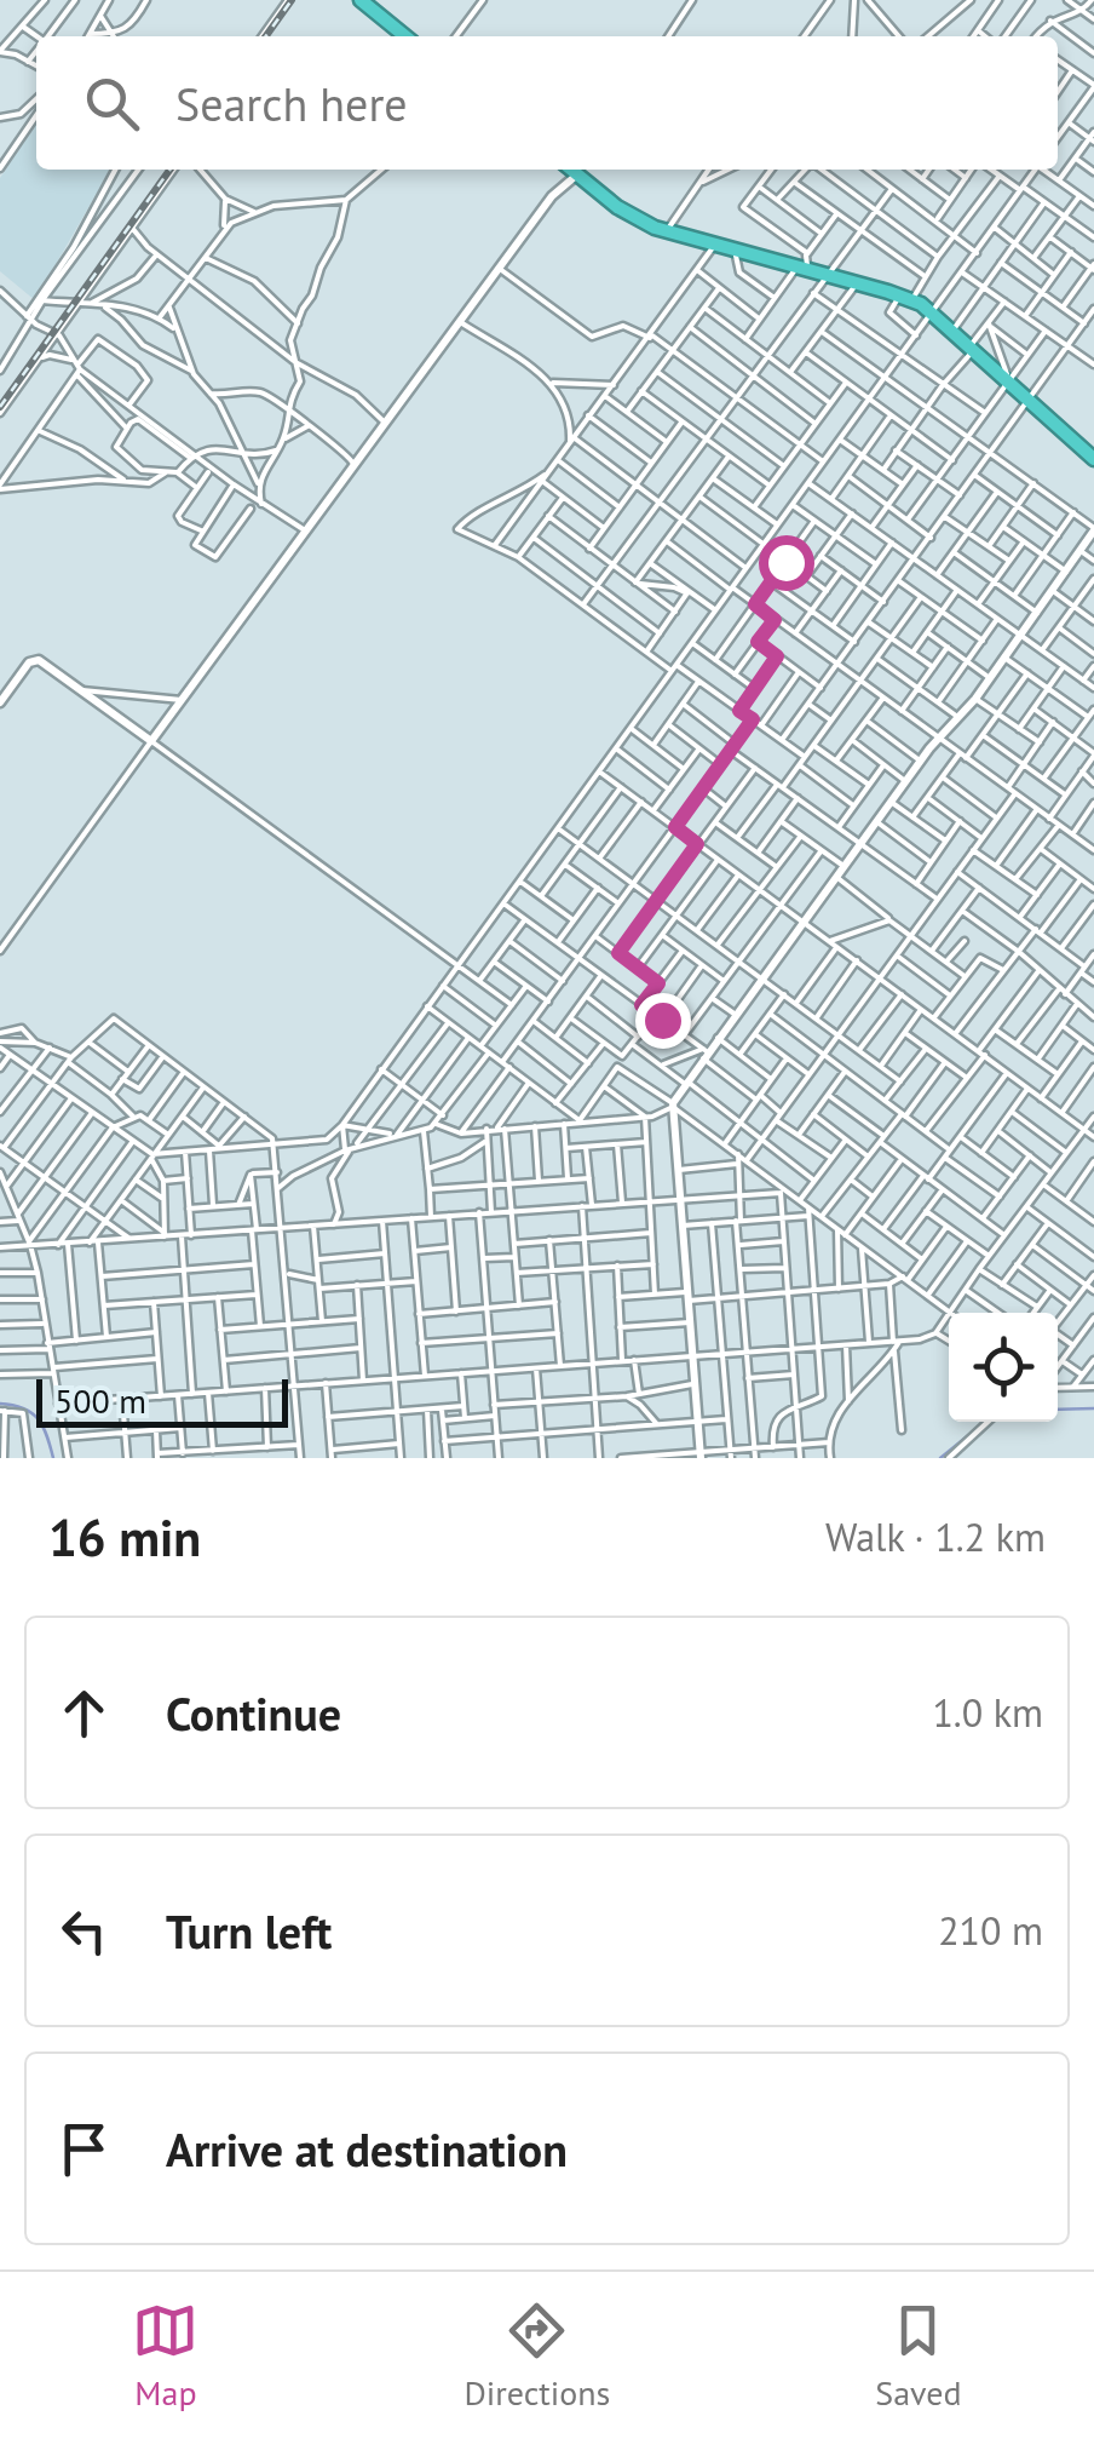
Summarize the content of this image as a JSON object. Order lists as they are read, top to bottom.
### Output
{
  "scale_bar": "500 m",
  "page": {
    "search": "Search here",
    "scale": "500 m",
    "heading": ["16 min", "Walk · 1.2 km"],
    "list": [
      ["Continue", "1.0 km"],
      ["Turn left", "210 m"],
      "Arrive at destination"
    ],
    "nav": ["Map", "Directions", "Saved"]
  }
}
